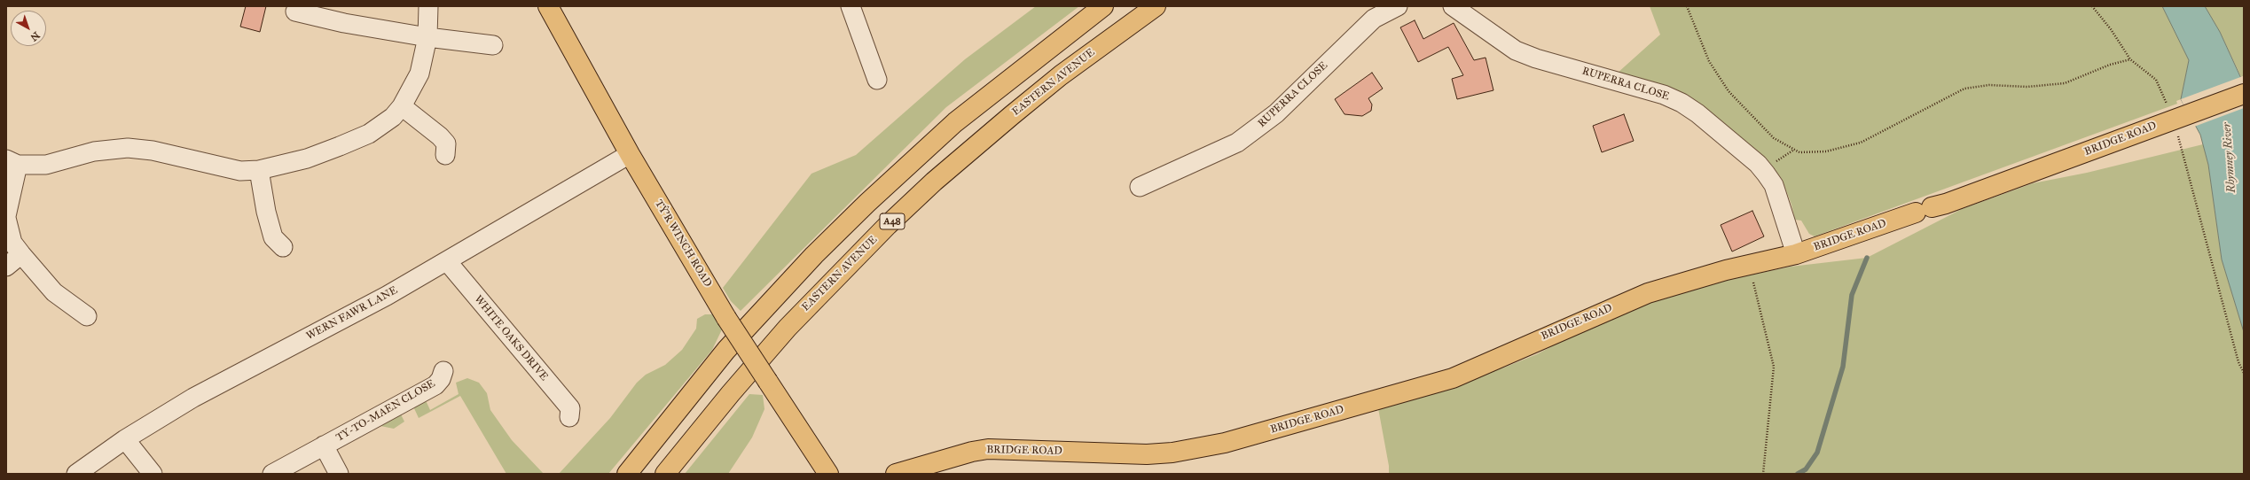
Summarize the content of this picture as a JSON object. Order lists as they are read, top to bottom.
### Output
{
  "streets": {
    "main road": [
      "EASTERN AVENUE",
      "BRIDGE ROAD",
      "A48",
      "TŶ'R WINCH ROAD"
    ],
    "street": [
      "RUPERRA CLOSE",
      "WERN FAWR LANE",
      "WHITE OAKS DRIVE",
      "TY-TO-MAEN CLOSE"
    ]
  },
  "crossings": [
    ["RUPERRA CLOSE", "BRIDGE ROAD"],
    ["TŶ'R WINCH ROAD", "WERN FAWR LANE"],
    ["WERN FAWR LANE", "WHITE OAKS DRIVE"]
  ],
  "water": ["Rhymney River"],
  "north": "bottom right"
}
